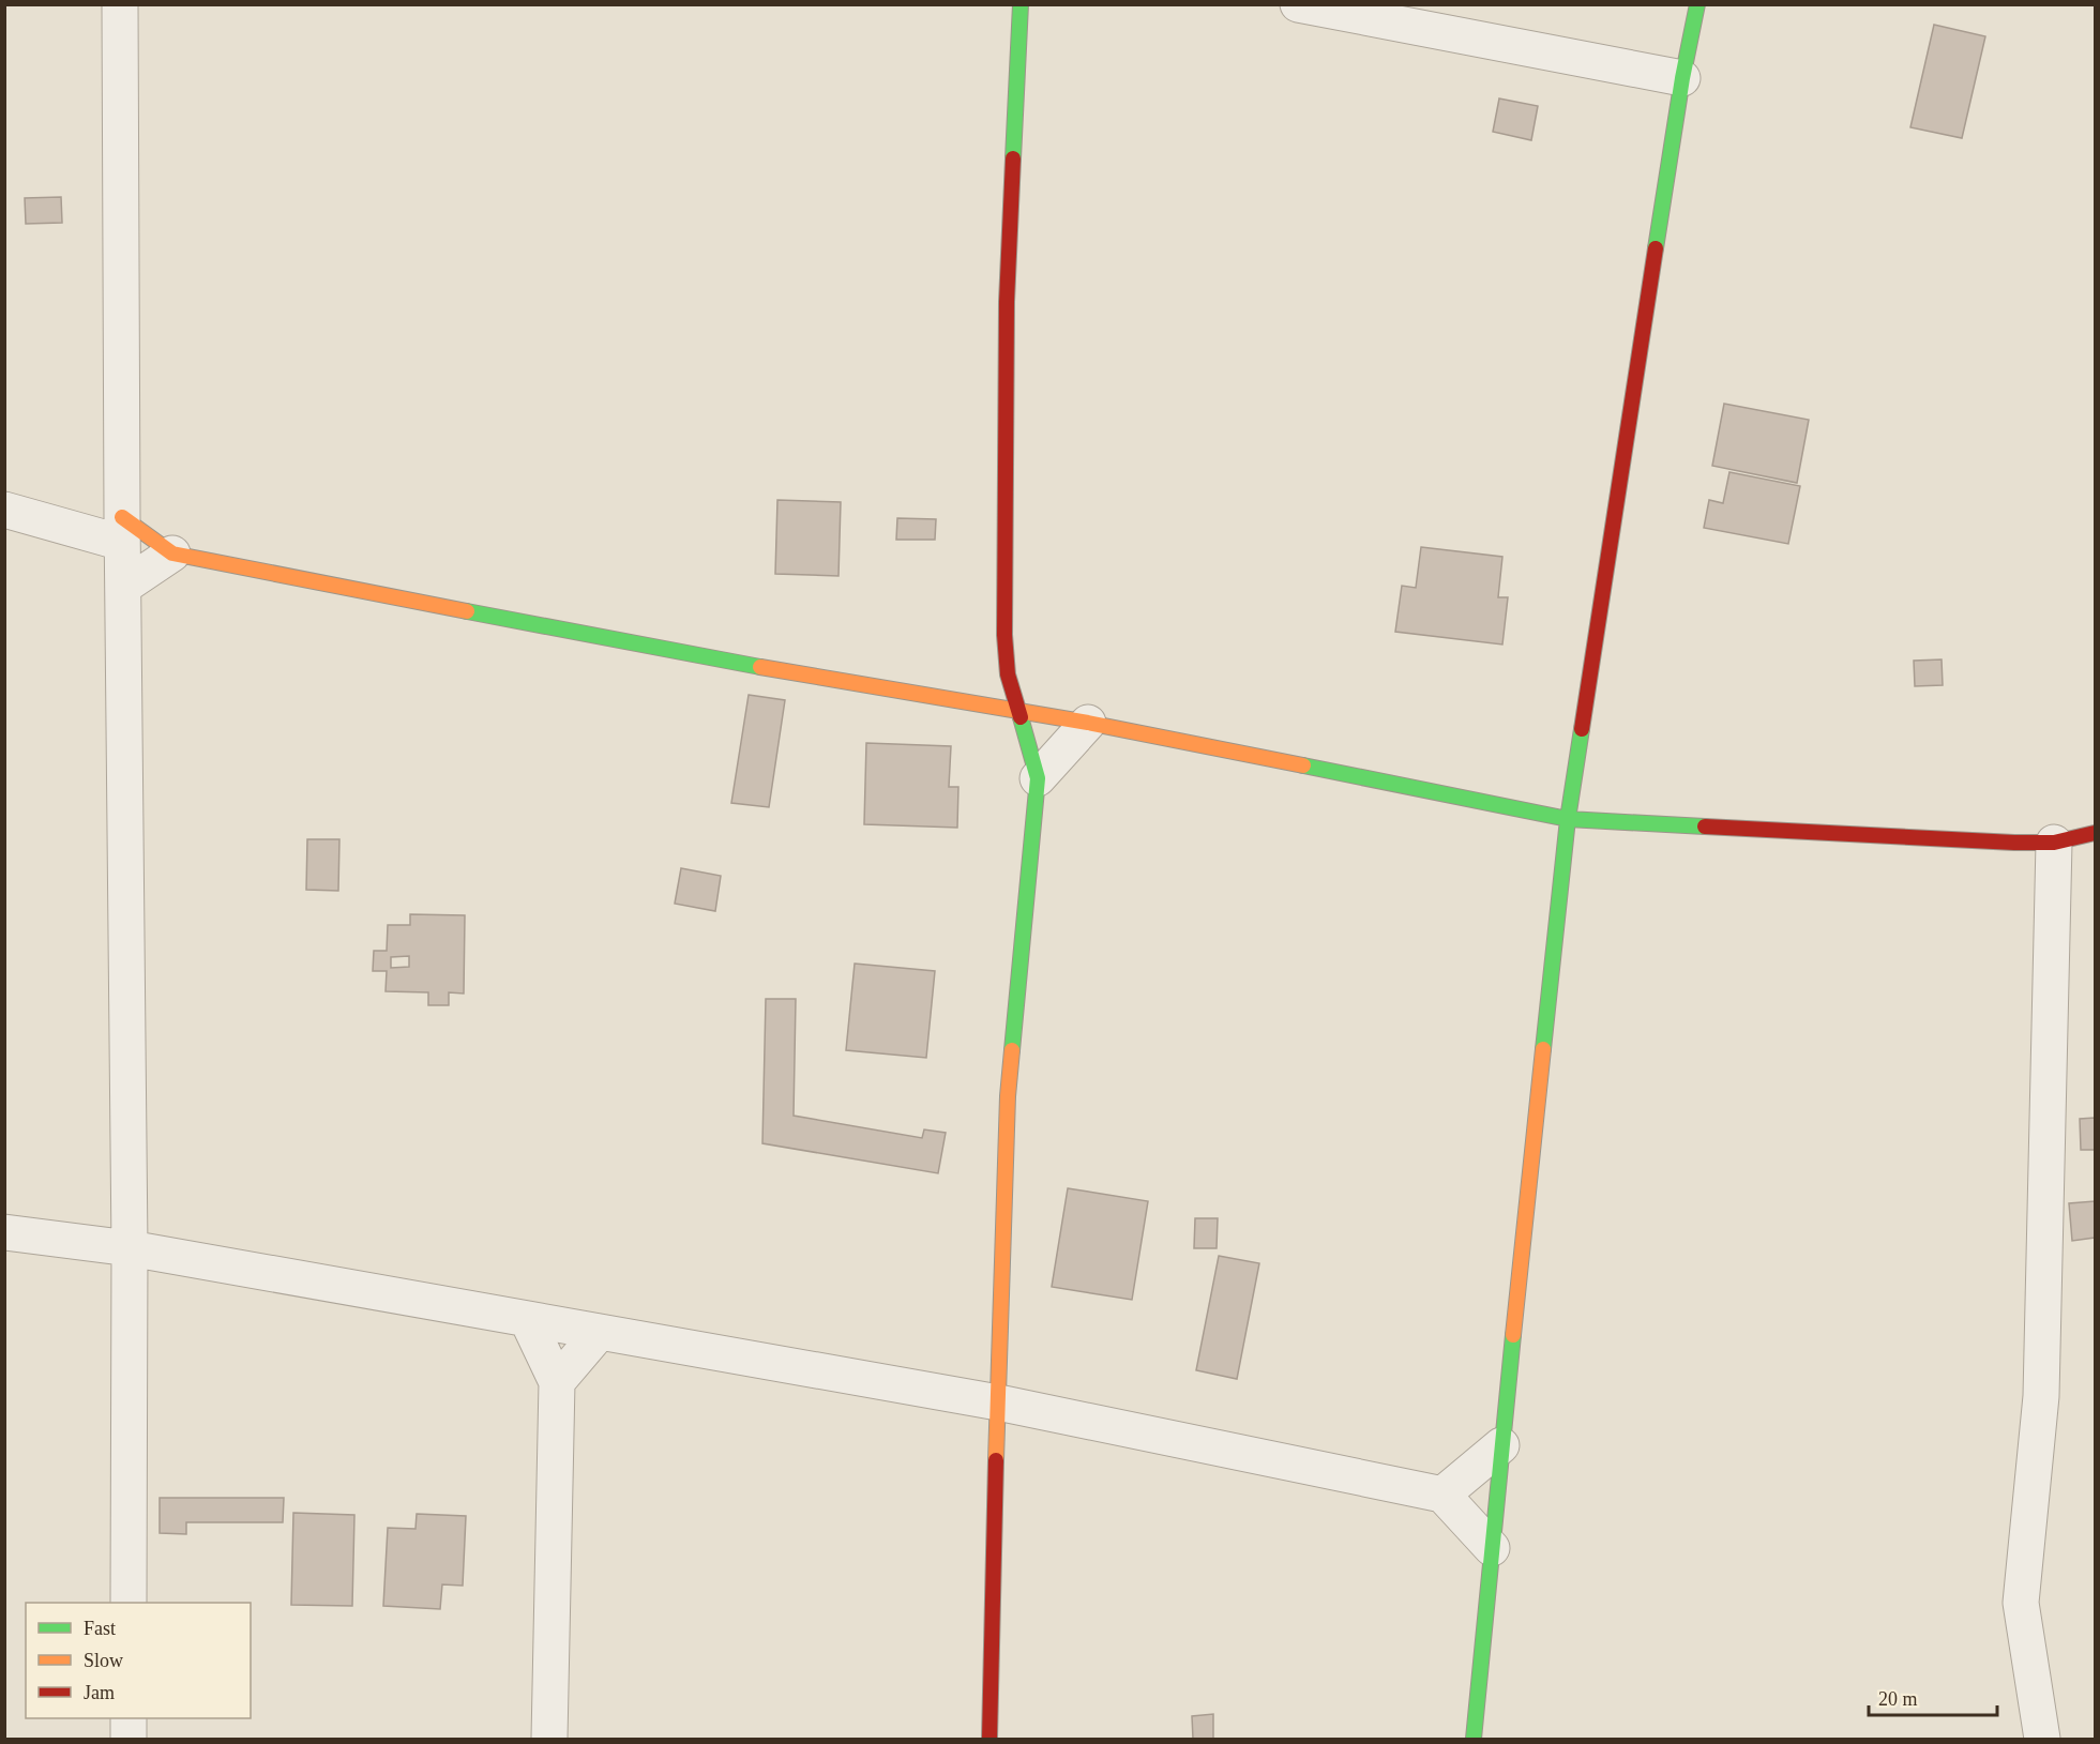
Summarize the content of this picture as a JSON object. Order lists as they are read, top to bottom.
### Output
{
  "legend": ["Fast", "Slow", "Jam"],
  "scale_bar": "20 m"
}
